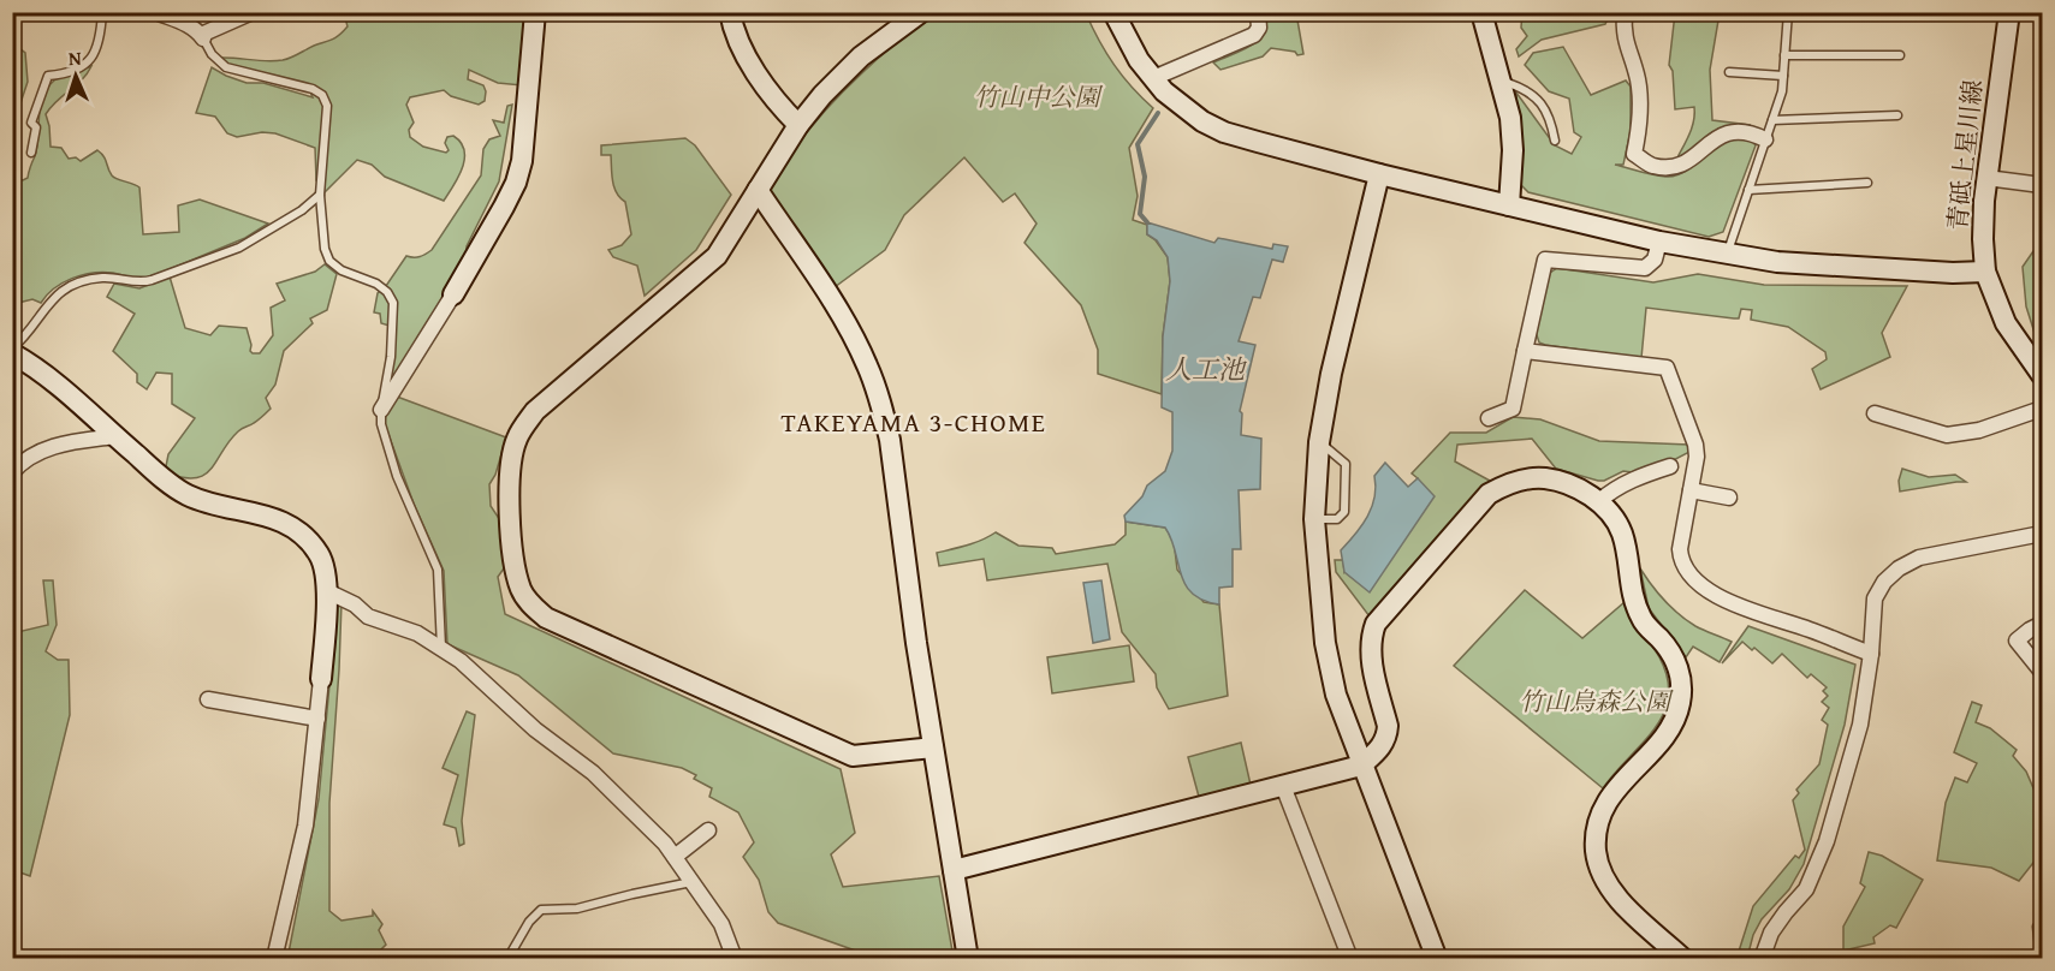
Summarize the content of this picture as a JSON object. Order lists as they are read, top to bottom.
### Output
{
  "streets": {
    "street": ["青砥上星川線"]
  },
  "districts": ["TAKEYAMA 3-CHOME"],
  "water": ["人工池"],
  "parks": ["竹山中公園", "竹山烏森公園"],
  "north": "top"
}
